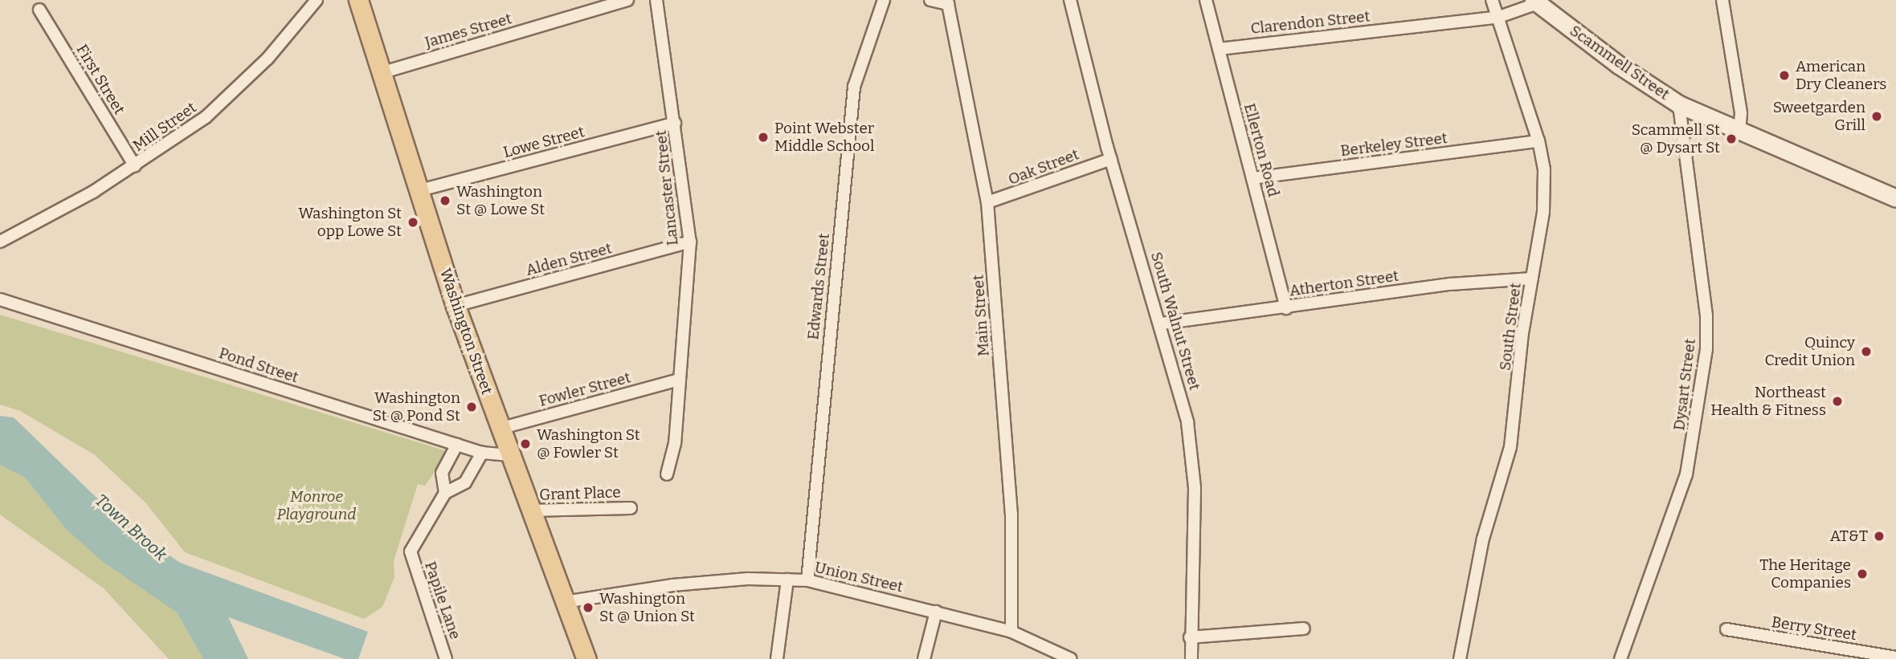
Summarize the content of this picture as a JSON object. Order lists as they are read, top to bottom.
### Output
{
  "streets": {
    "main road": ["Washington Street"],
    "street": [
      "Clarendon Street",
      "James Street",
      "Scammell Street",
      "First Street",
      "Mill Street",
      "Lowe Street",
      "Berkeley Street",
      "Ellerton Road",
      "Oak Street",
      "Lancaster Street",
      "Alden Street",
      "Atherton Street",
      "Edwards Street",
      "Main Street",
      "South Walnut Street",
      "South Street",
      "Pond Street",
      "Dysart Street",
      "Fowler Street",
      "Grant Place",
      "Union Street",
      "Papile Lane",
      "Berry Street"
    ]
  },
  "crossings": [
    ["Clarendon Street", "Scammell Street"],
    ["Clarendon Street", "Ellerton Road"],
    ["Clarendon Street", "South Street"],
    ["James Street", "Washington Street"],
    ["Scammell Street", "Dysart Street"],
    ["First Street", "Mill Street"],
    ["Lowe Street", "Lancaster Street"],
    ["Lowe Street", "Washington Street"],
    ["Berkeley Street", "Ellerton Road"],
    ["Berkeley Street", "South Street"],
    ["Ellerton Road", "Atherton Street"],
    ["Oak Street", "Main Street"],
    ["Oak Street", "South Walnut Street"],
    ["Lancaster Street", "Alden Street"],
    ["Lancaster Street", "Fowler Street"],
    ["Alden Street", "Washington Street"],
    ["Atherton Street", "South Walnut Street"],
    ["Atherton Street", "South Street"],
    ["Edwards Street", "Union Street"],
    ["Main Street", "Union Street"],
    ["Washington Street", "Pond Street"],
    ["Washington Street", "Fowler Street"],
    ["Washington Street", "Grant Place"],
    ["Washington Street", "Union Street"],
    ["Pond Street", "Papile Lane"]
  ],
  "water": ["Town Brook"],
  "parks": ["Monroe Playground"],
  "places": [
    "American Dry Cleaners",
    "Sweetgarden Grill",
    "Point Webster Middle School",
    "Scammell St @ Dysart St",
    "Washington St @ Lowe St",
    "Washington St opp Lowe St",
    "Quincy Credit Union",
    "Northeast Health & Fitness",
    "Washington St @ Pond St",
    "Washington St @ Fowler St",
    "AT&T",
    "The Heritage Companies",
    "Washington St @ Union St"
  ]
}
